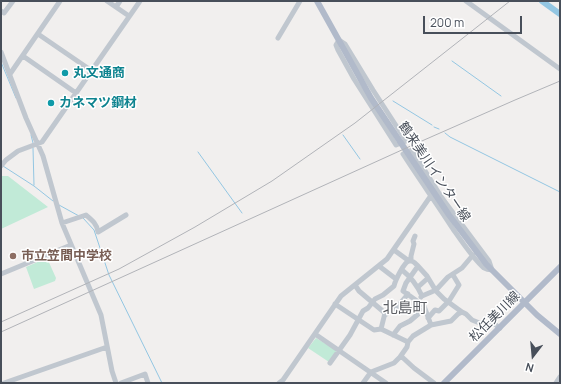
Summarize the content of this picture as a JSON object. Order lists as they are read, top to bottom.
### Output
{
  "streets": {
    "main road": ["鶴来美川インター線", "松任美川線"]
  },
  "crossings": [
    ["鶴来美川インター線", "松任美川線"]
  ],
  "districts": ["北島町"],
  "places": ["丸文通商", "カネマツ鋼材", "市立笠間中学校"],
  "scale_bar": "200 m",
  "north": "bottom"
}
